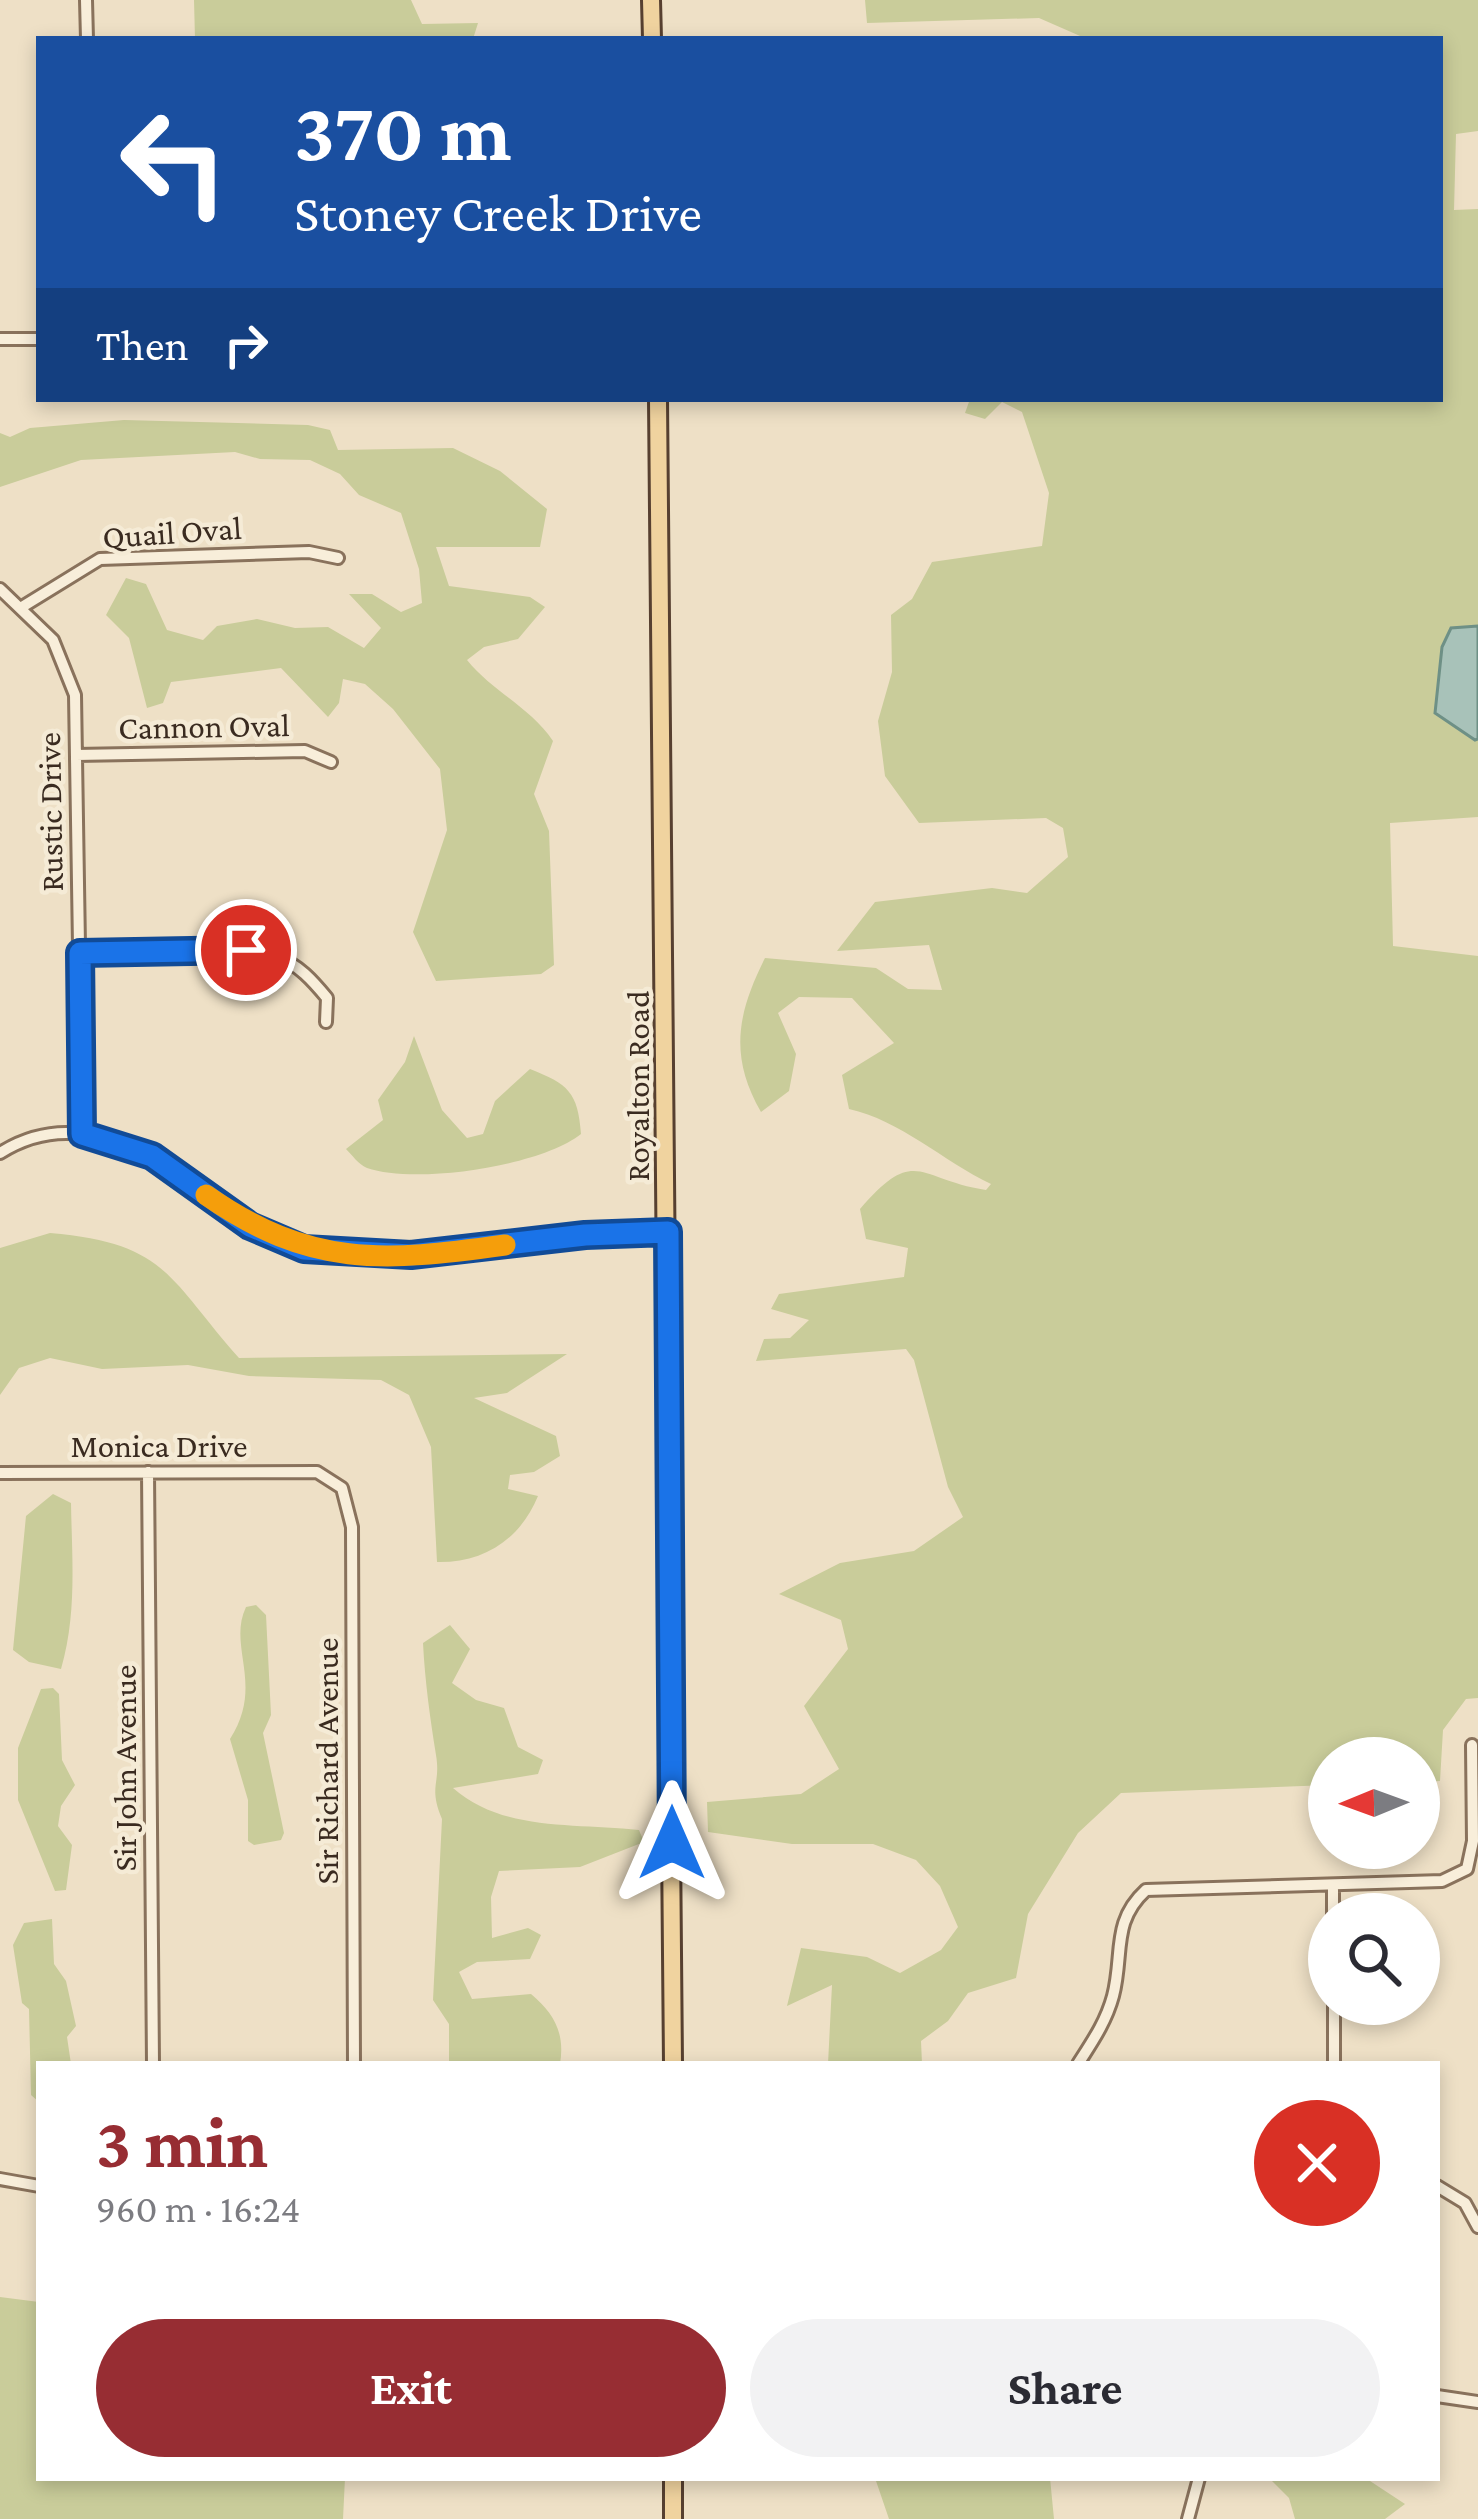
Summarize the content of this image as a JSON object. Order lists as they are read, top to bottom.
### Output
{
  "streets": {
    "main road": ["Royalton Road"],
    "street": [
      "Quail Oval",
      "Cannon Oval",
      "Rustic Drive",
      "Monica Drive",
      "Sir Richard Avenue",
      "Sir John Avenue"
    ]
  },
  "crossings": [
    ["Quail Oval", "Rustic Drive"],
    ["Cannon Oval", "Rustic Drive"],
    ["Monica Drive", "Sir Richard Avenue"],
    ["Monica Drive", "Sir John Avenue"]
  ],
  "north": "left",
  "page": {
    "turn": ["370 m", "Stoney Creek Drive"],
    "then": "Then",
    "heading": ["3 min", "960 m · 16:24"],
    "buttons": ["Exit", "Share"]
  }
}
